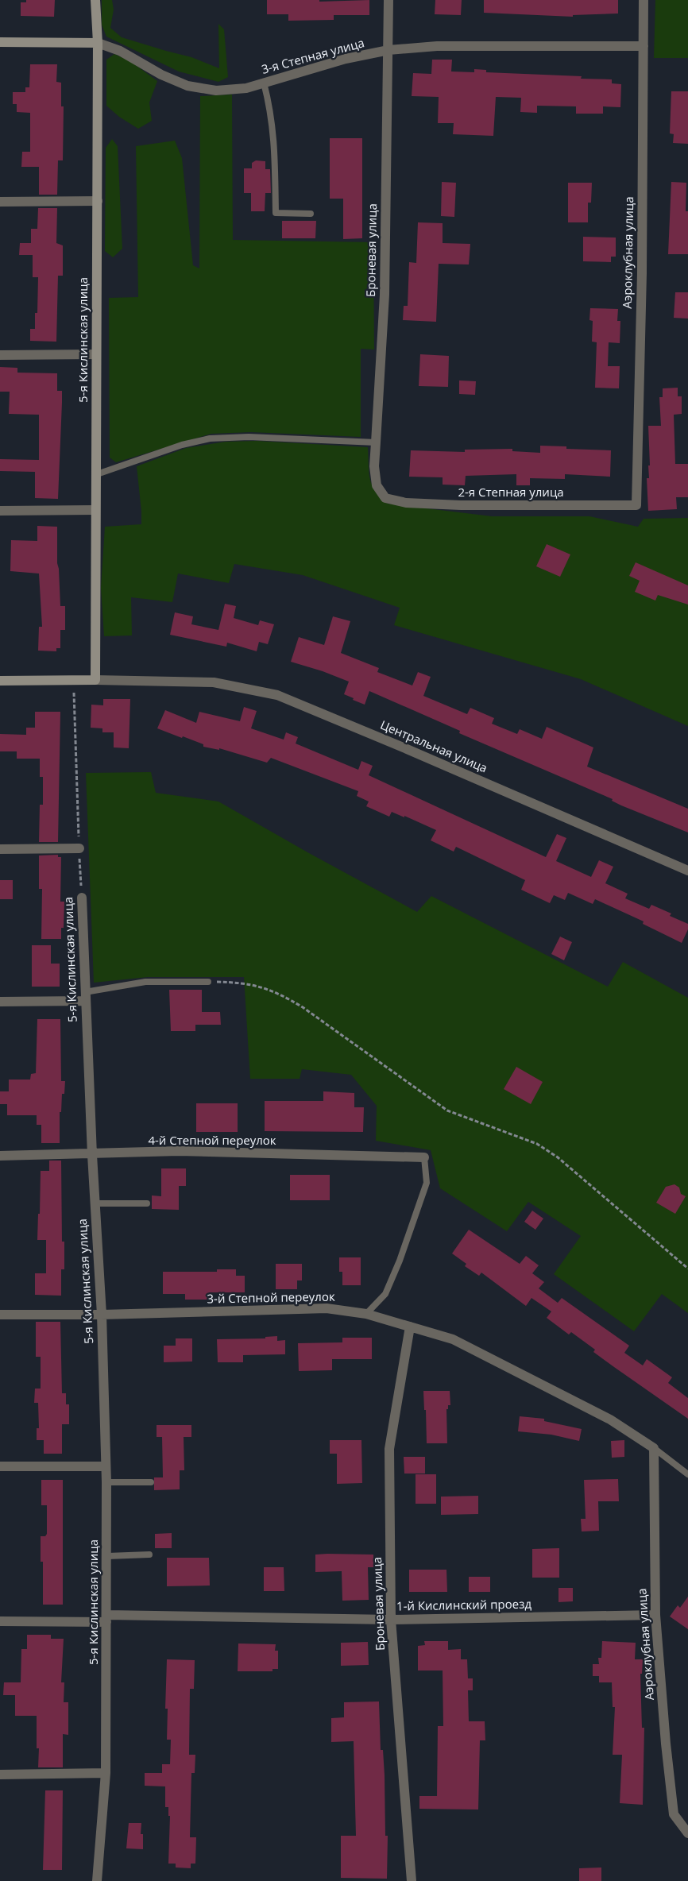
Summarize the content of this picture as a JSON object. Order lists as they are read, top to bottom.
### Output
{
  "streets": {
    "street": [
      "3-я Степная улица",
      "Броневая улица",
      "Аэроклубная улица",
      "5-я Кислинская улица",
      "2-я Степная улица",
      "Центральная улица",
      "4-й Степной переулок",
      "3-й Степной переулок",
      "1-й Кислинский проезд"
    ]
  },
  "crossings": [
    ["3-я Степная улица", "Броневая улица"],
    ["3-я Степная улица", "Аэроклубная улица"],
    ["3-я Степная улица", "5-я Кислинская улица"],
    ["Броневая улица", "2-я Степная улица"],
    ["Броневая улица", "3-й Степной переулок"],
    ["Броневая улица", "1-й Кислинский проезд"],
    ["Аэроклубная улица", "2-я Степная улица"],
    ["Аэроклубная улица", "3-й Степной переулок"],
    ["Аэроклубная улица", "1-й Кислинский проезд"],
    ["5-я Кислинская улица", "Центральная улица"],
    ["5-я Кислинская улица", "4-й Степной переулок"],
    ["5-я Кислинская улица", "3-й Степной переулок"],
    ["5-я Кислинская улица", "1-й Кислинский проезд"]
  ]
}
